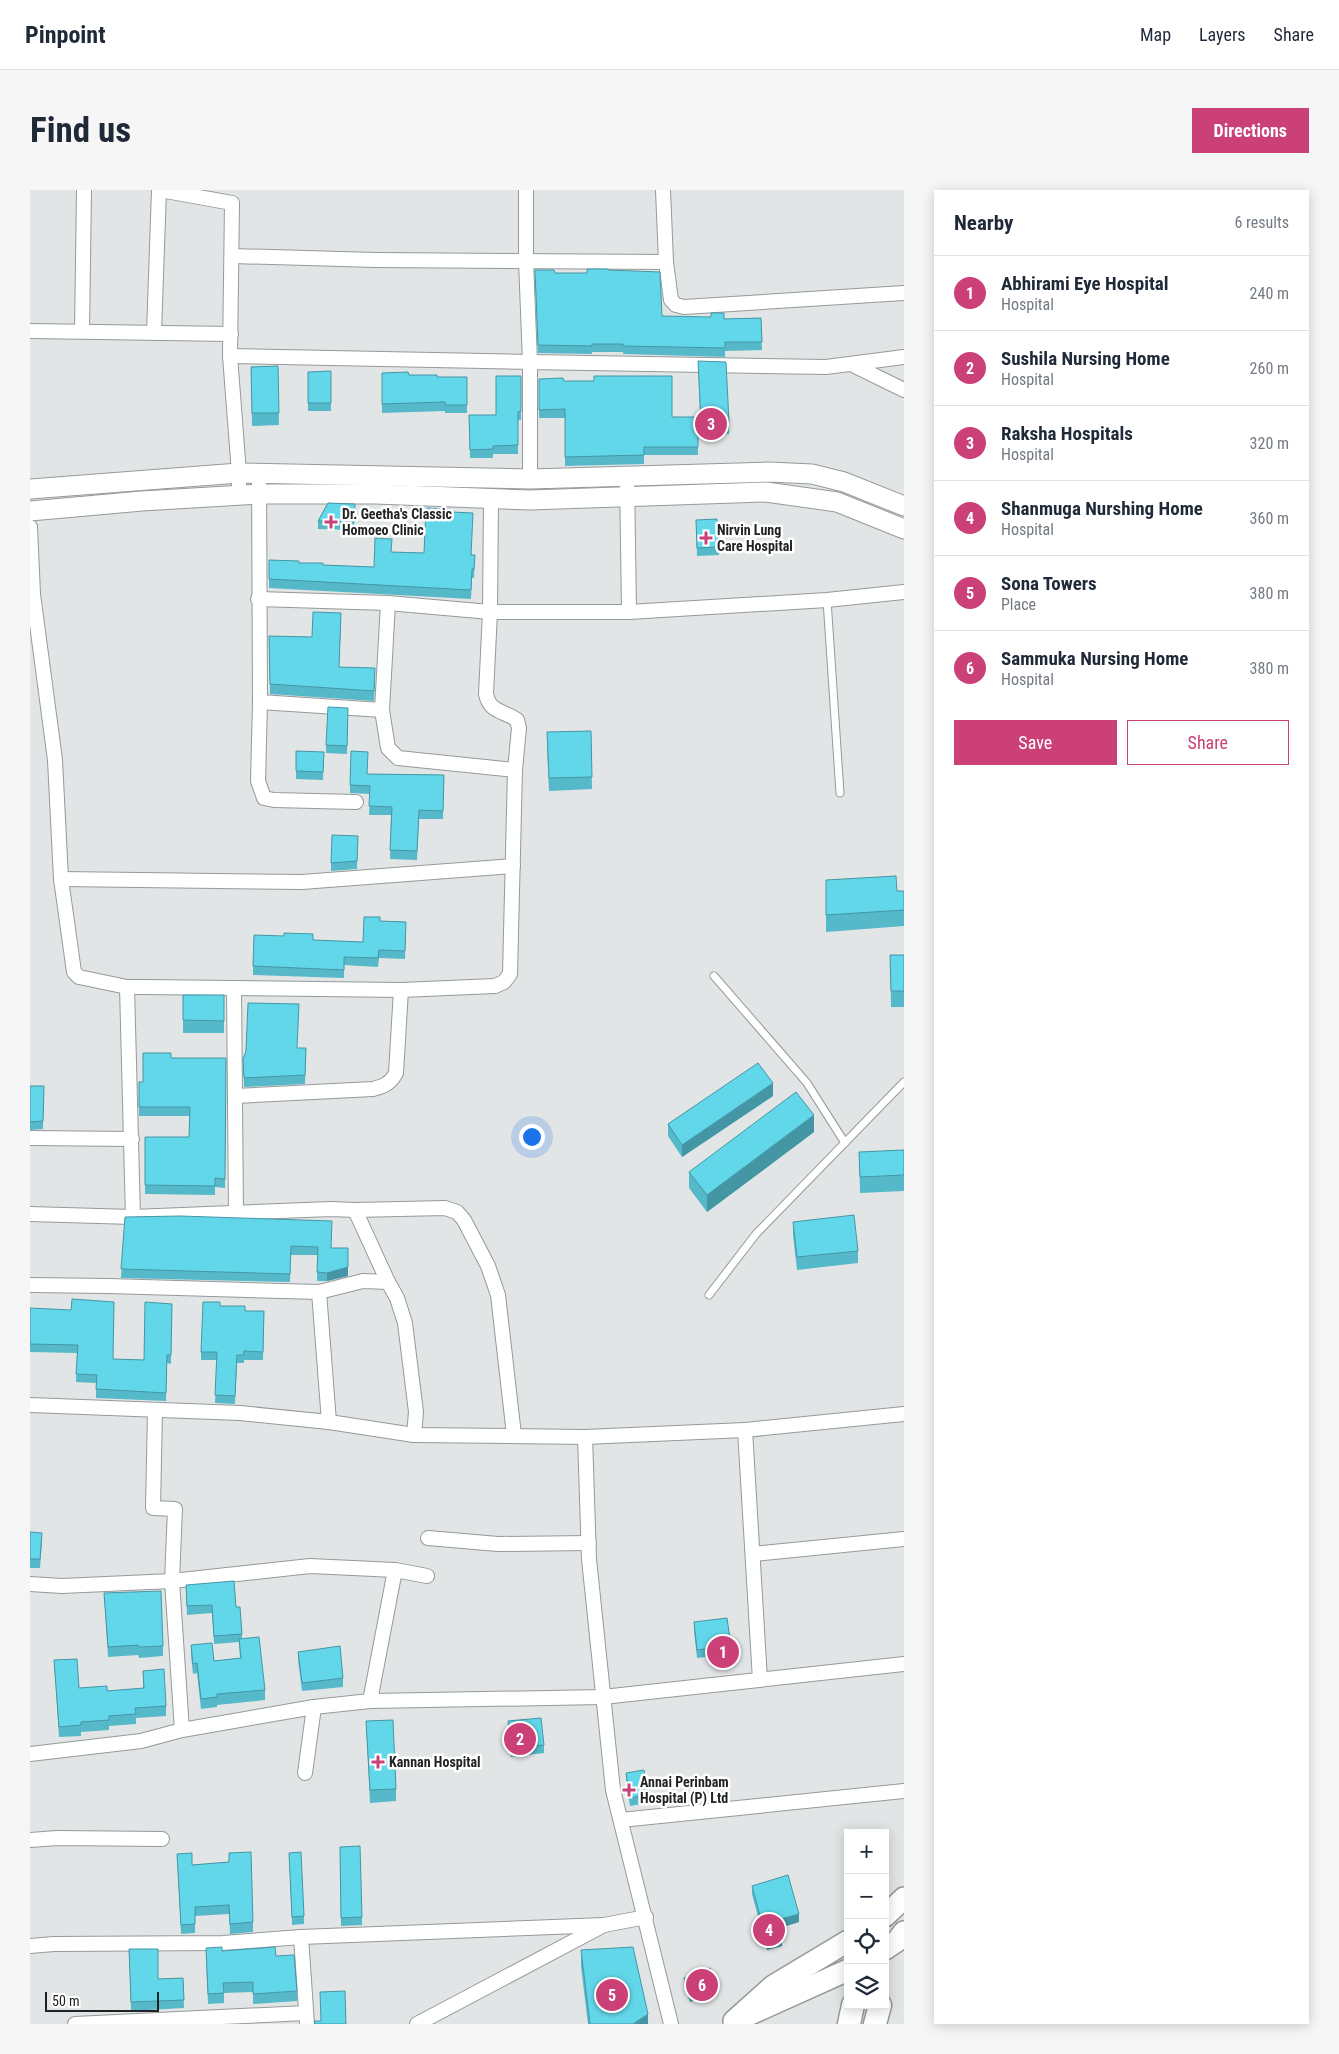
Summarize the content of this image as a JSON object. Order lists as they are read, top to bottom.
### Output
{
  "places": {
    "health": [
      "Dr. Geetha's Classic Homoeo Clinic",
      "Nirvin Lung Care Hospital",
      "Kannan Hospital",
      "Annai Perinbam Hospital (P) Ltd"
    ]
  },
  "scale_bar": "50 m",
  "page": {
    "header": "Pinpoint",
    "nav": ["Map", "Layers", "Share"],
    "buttons": [
      "Directions",
      ["Save", "Share"]
    ],
    "title": "Find us",
    "heading": ["Nearby", "6 results"],
    "list": [
      {
        "mark": "1",
        "name": "Abhirami Eye Hospital",
        "note": "Hospital",
        "value": "240 m"
      },
      {
        "mark": "2",
        "name": "Sushila Nursing Home",
        "note": "Hospital",
        "value": "260 m"
      },
      {
        "mark": "3",
        "name": "Raksha Hospitals",
        "note": "Hospital",
        "value": "320 m"
      },
      {
        "mark": "4",
        "name": "Shanmuga Nurshing Home",
        "note": "Hospital",
        "value": "360 m"
      },
      {
        "mark": "5",
        "name": "Sona Towers",
        "note": "Place",
        "value": "380 m"
      },
      {
        "mark": "6",
        "name": "Sammuka Nursing Home",
        "note": "Hospital",
        "value": "380 m"
      }
    ],
    "pins": [
      "3",
      "1",
      "2",
      "4",
      "6",
      "5"
    ],
    "map_buttons": ["+", "−"],
    "scale": "50 m"
  }
}
